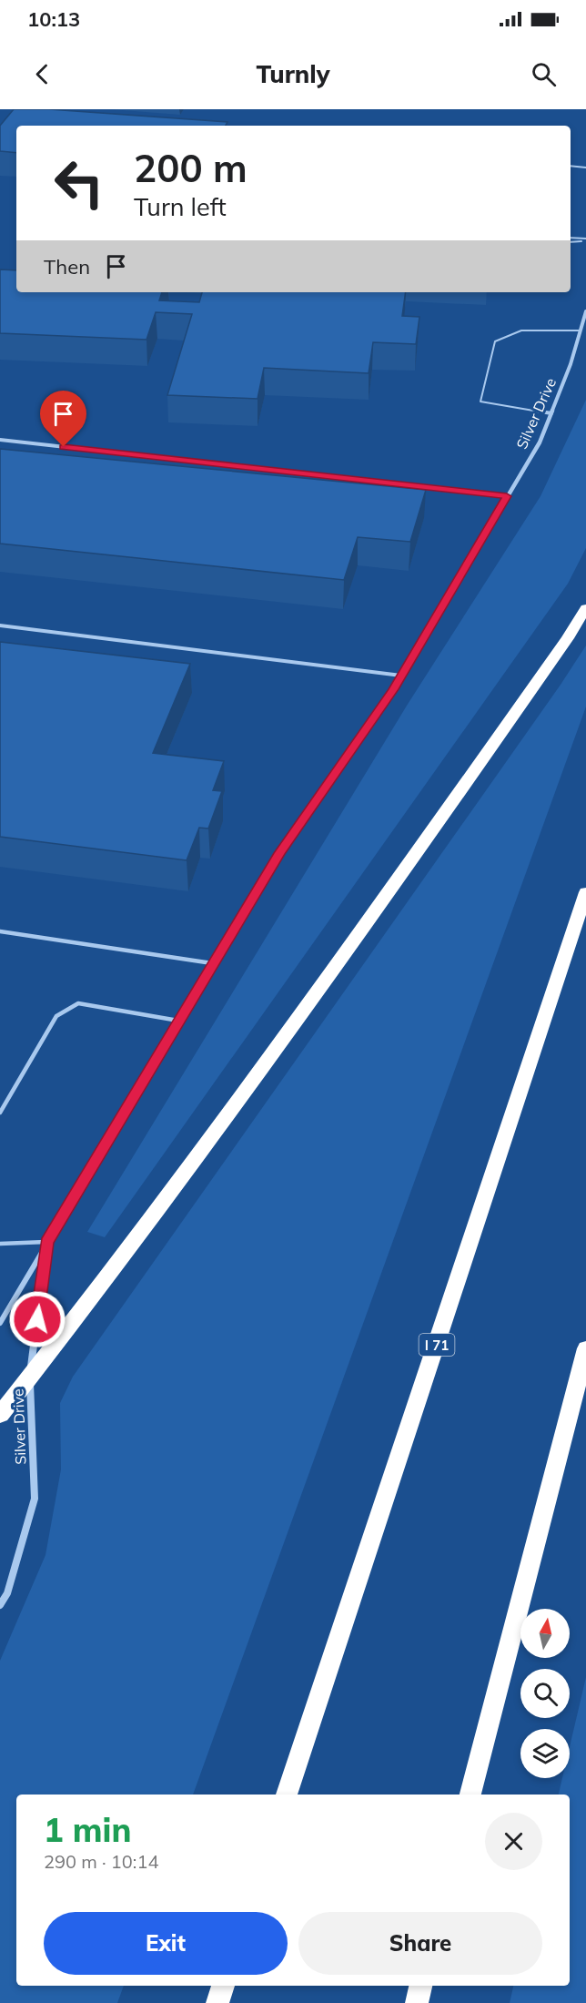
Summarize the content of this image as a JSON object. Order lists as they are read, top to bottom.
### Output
{
  "streets": {
    "highway": ["I 71"],
    "street": ["Silver Drive"]
  },
  "north": "top",
  "page": {
    "status": "10:13",
    "header": "Turnly",
    "turn": ["200 m", "Turn left"],
    "then": "Then",
    "heading": ["1 min", "290 m · 10:14"],
    "buttons": ["Exit", "Share"]
  }
}
